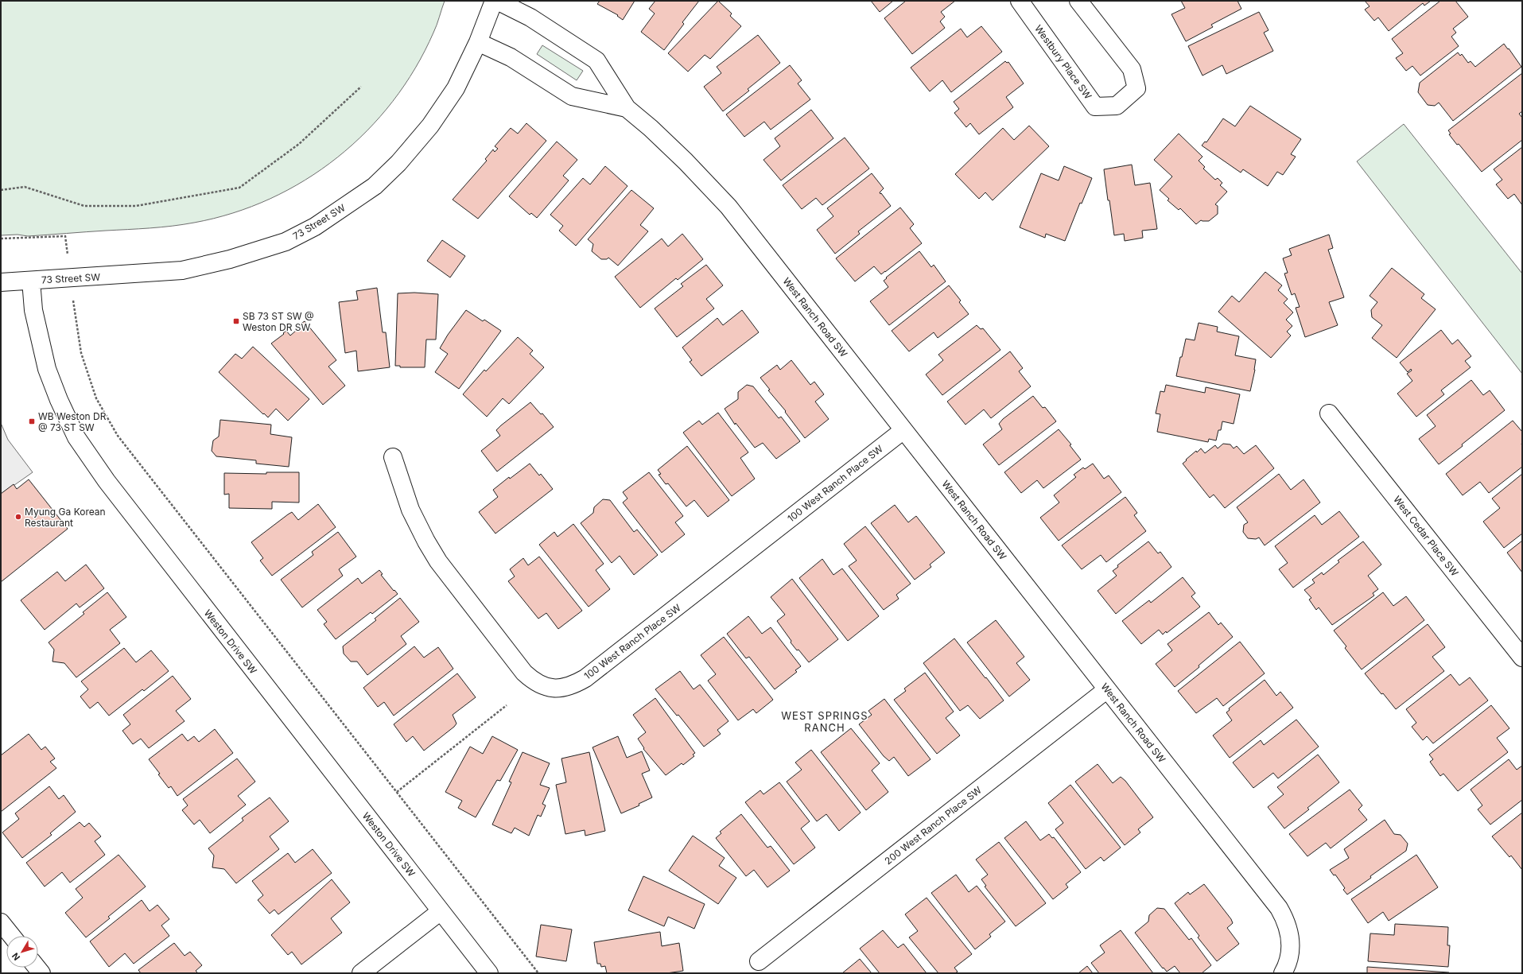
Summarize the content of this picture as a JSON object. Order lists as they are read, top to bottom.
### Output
{
  "streets": {
    "street": [
      "Westbury Place SW",
      "73 Street SW",
      "West Ranch Road SW",
      "100 West Ranch Place SW",
      "West Cedar Place SW",
      "Weston Drive SW",
      "200 West Ranch Place SW"
    ]
  },
  "crossings": [
    ["73 Street SW", "West Ranch Road SW"],
    ["73 Street SW", "Weston Drive SW"],
    ["West Ranch Road SW", "100 West Ranch Place SW"],
    ["West Ranch Road SW", "200 West Ranch Place SW"]
  ],
  "districts": ["WEST SPRINGS RANCH"],
  "places": {
    "transit": ["SB 73 ST SW @ Weston DR SW", "WB Weston DR @ 73 ST SW"],
    "other": ["Myung Ga Korean Restaurant"]
  },
  "north": "bottom left"
}
